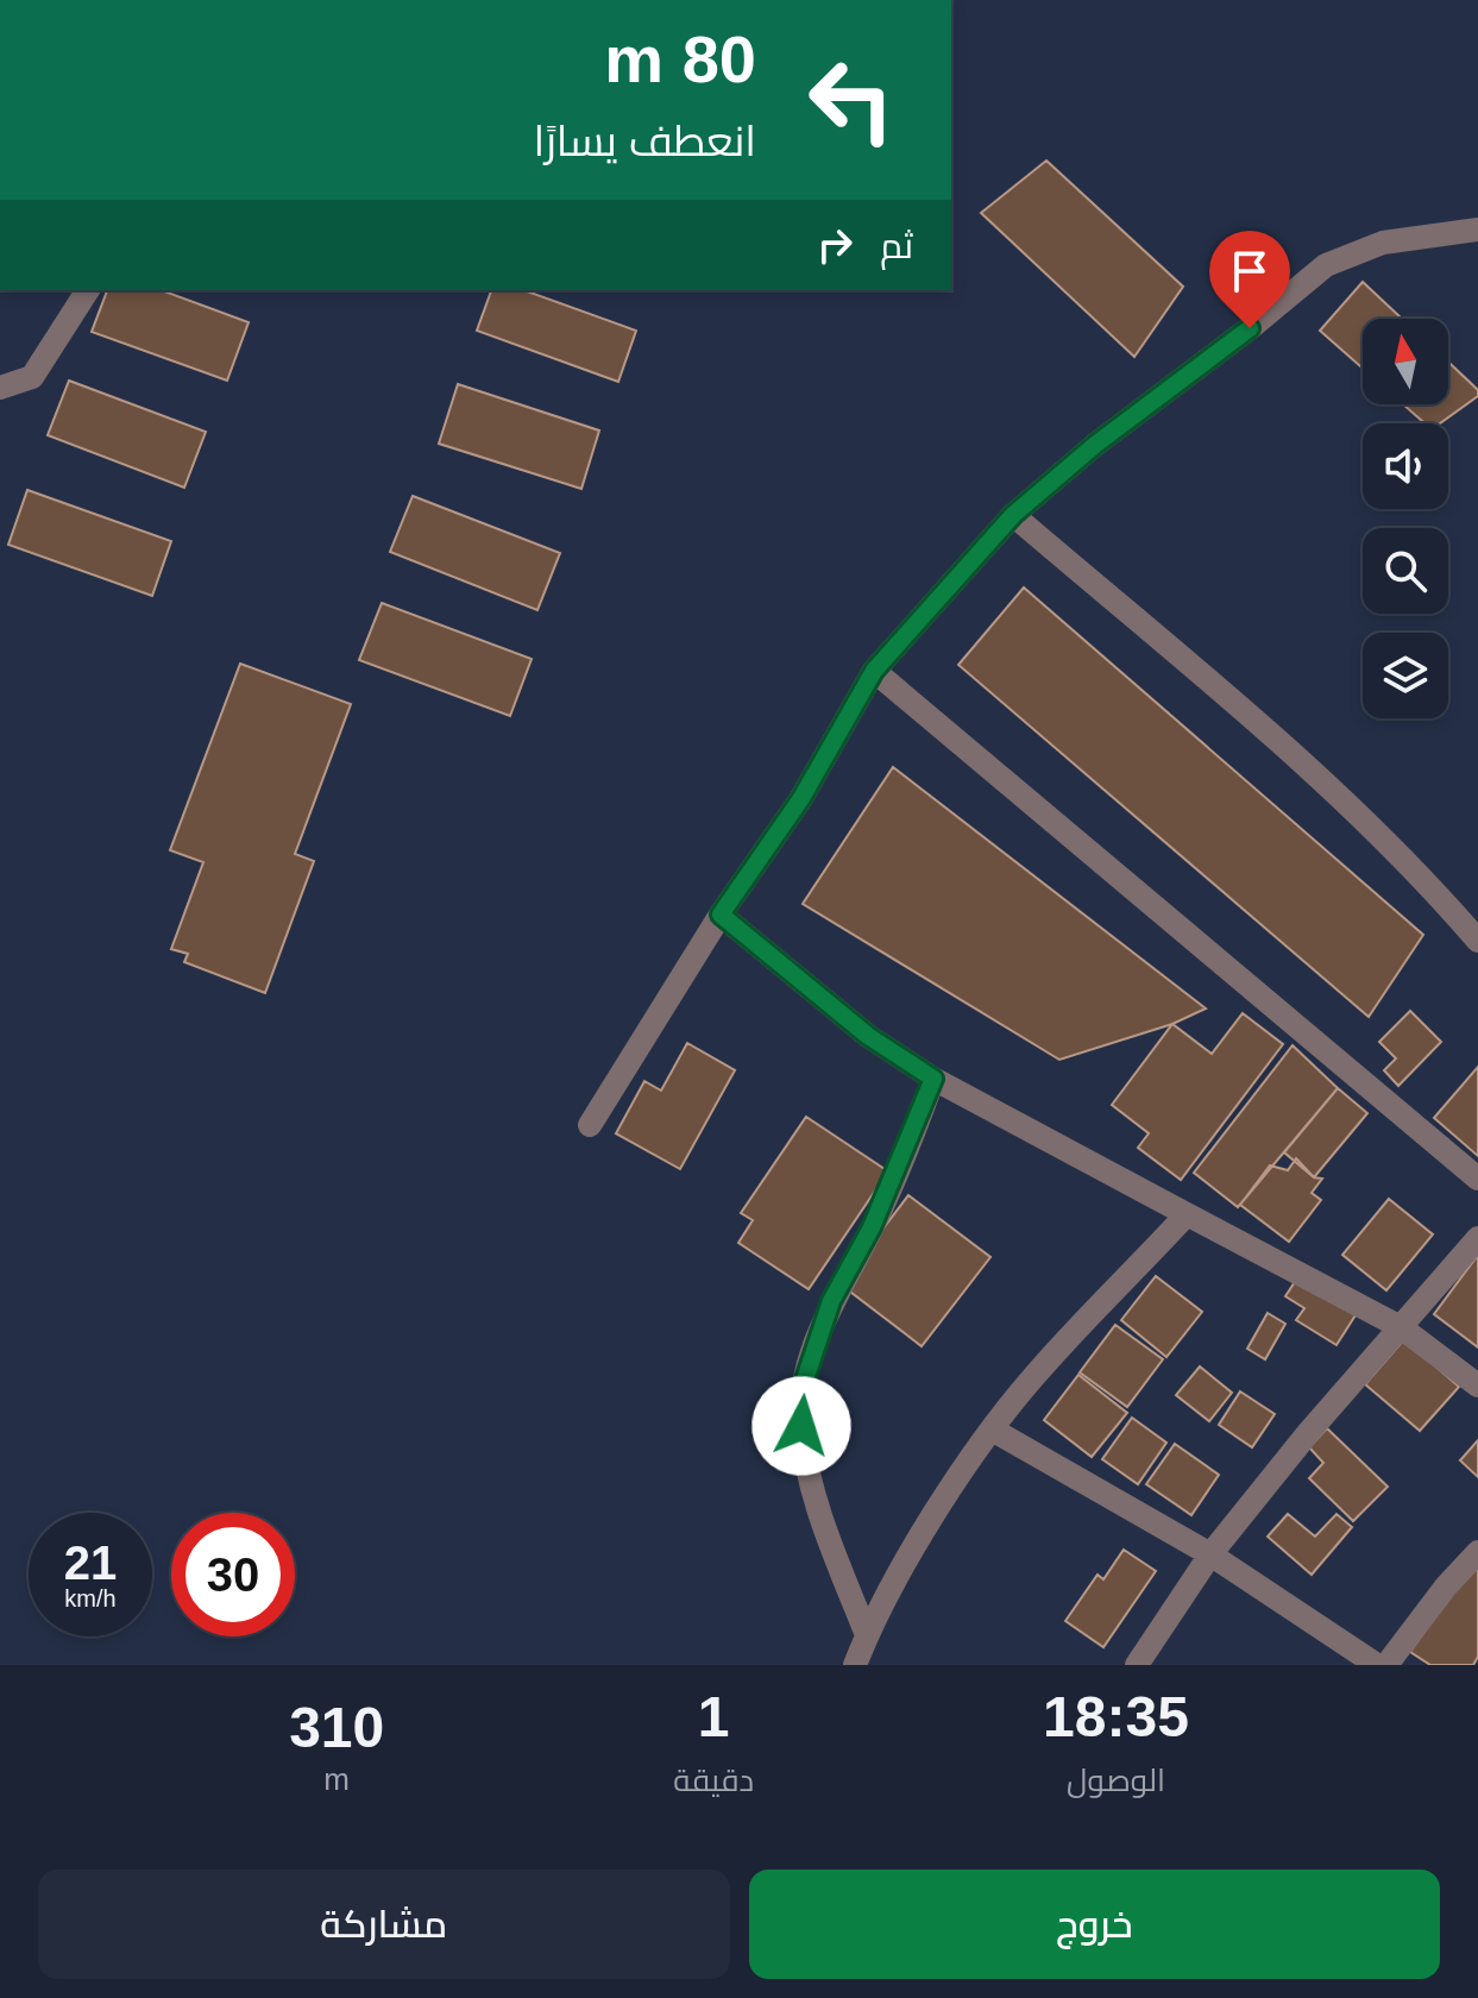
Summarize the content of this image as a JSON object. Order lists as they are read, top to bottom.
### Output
{
  "north": "top",
  "page": {
    "turn": ["80 m", "انعطف يسارًا"],
    "then": "ثم",
    "speed": "21 km/h",
    "limit": "30",
    "eta": [
      "18:35",
      "الوصول",
      "1",
      "دقيقة",
      "310",
      "m"
    ],
    "buttons": ["خروج", "مشاركة"]
  }
}
